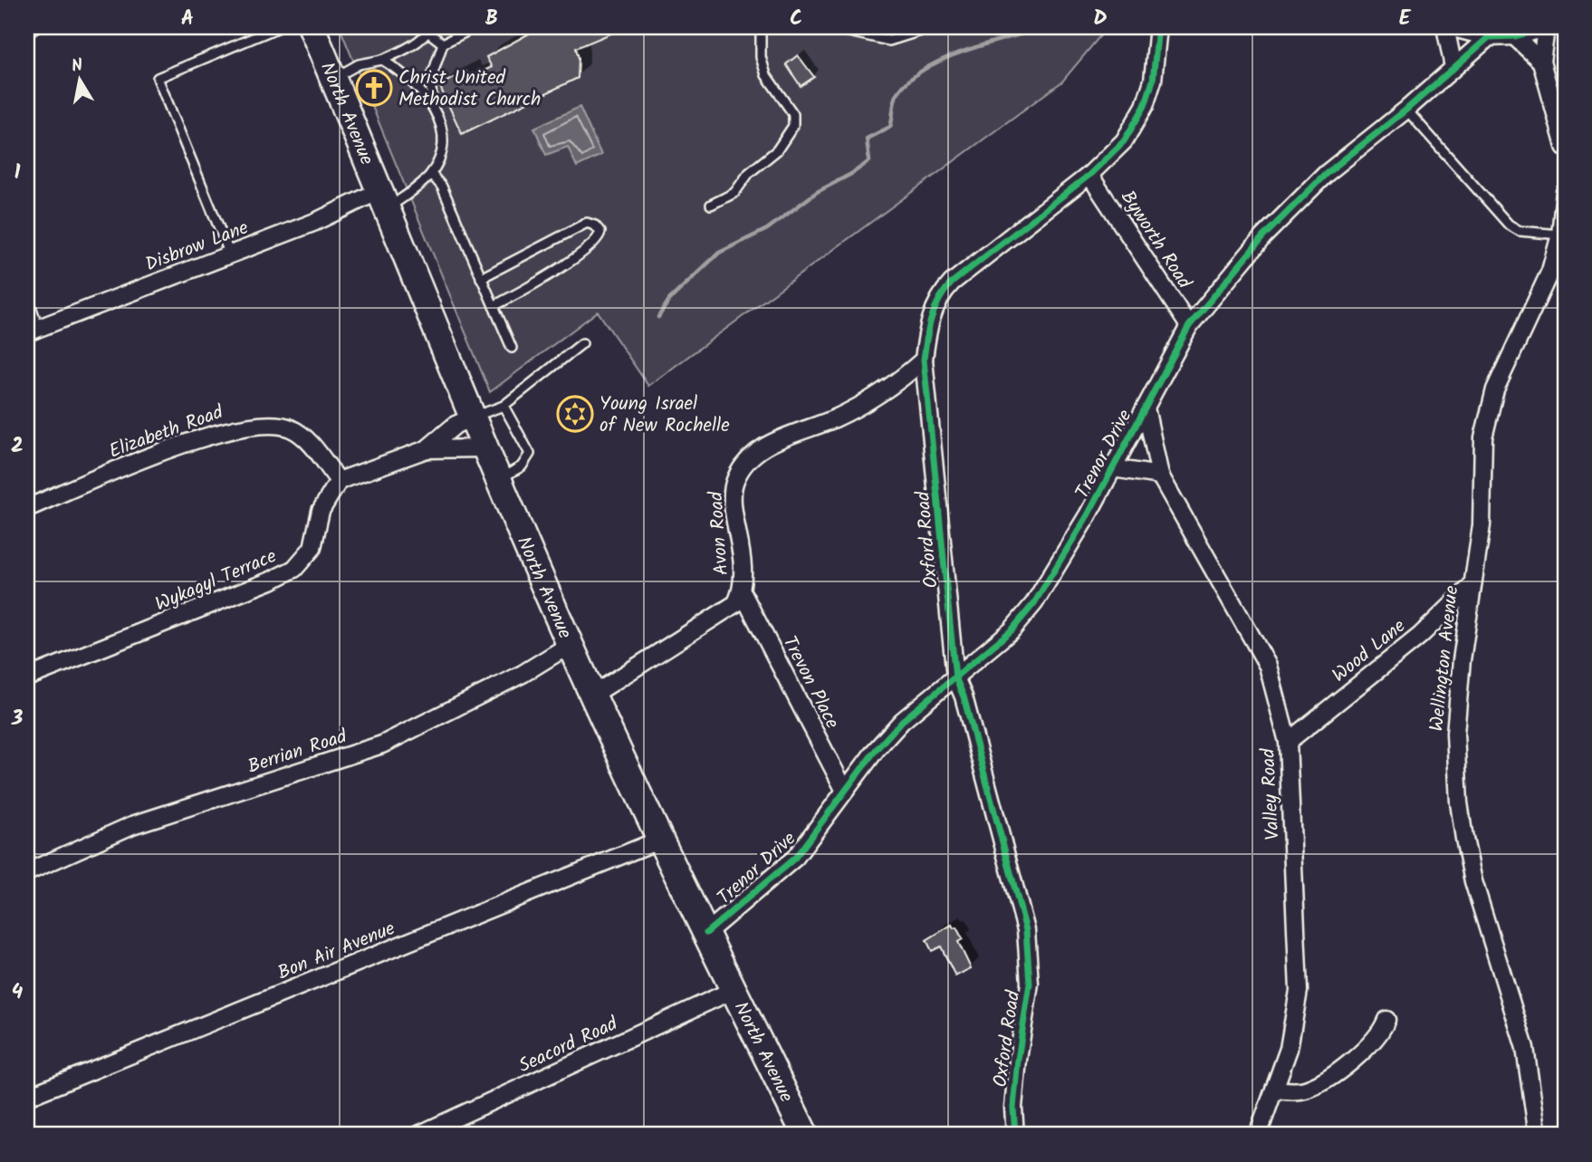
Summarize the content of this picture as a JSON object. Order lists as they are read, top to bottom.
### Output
{
  "streets": {
    "main road": ["North Avenue"],
    "street": [
      "Byworth Road",
      "Disbrow Lane",
      "Elizabeth Road",
      "Trenor Drive",
      "Avon Road",
      "Oxford Road",
      "Wykagyl Terrace",
      "Wood Lane",
      "Wellington Avenue",
      "Trevon Place",
      "Berrian Road",
      "Valley Road",
      "Bon Air Avenue",
      "Seacord Road"
    ]
  },
  "crossings": [
    ["North Avenue", "Disbrow Lane"],
    ["North Avenue", "Trenor Drive"],
    ["North Avenue", "Avon Road"],
    ["North Avenue", "Berrian Road"],
    ["North Avenue", "Bon Air Avenue"],
    ["North Avenue", "Seacord Road"],
    ["Byworth Road", "Trenor Drive"],
    ["Byworth Road", "Oxford Road"],
    ["Elizabeth Road", "Wykagyl Terrace"],
    ["Trenor Drive", "Oxford Road"],
    ["Trenor Drive", "Trevon Place"],
    ["Trenor Drive", "Valley Road"],
    ["Avon Road", "Oxford Road"],
    ["Avon Road", "Trevon Place"],
    ["Wood Lane", "Wellington Avenue"],
    ["Wood Lane", "Valley Road"]
  ],
  "places": {
    "church": ["Christ United Methodist Church"],
    "synagogue": ["Young Israel of New Rochelle"]
  },
  "north": "top",
  "grid": {
    "columns": [
      "A",
      "B",
      "C",
      "D",
      "E"
    ],
    "rows": [
      "1",
      "2",
      "3",
      "4"
    ]
  }
}
